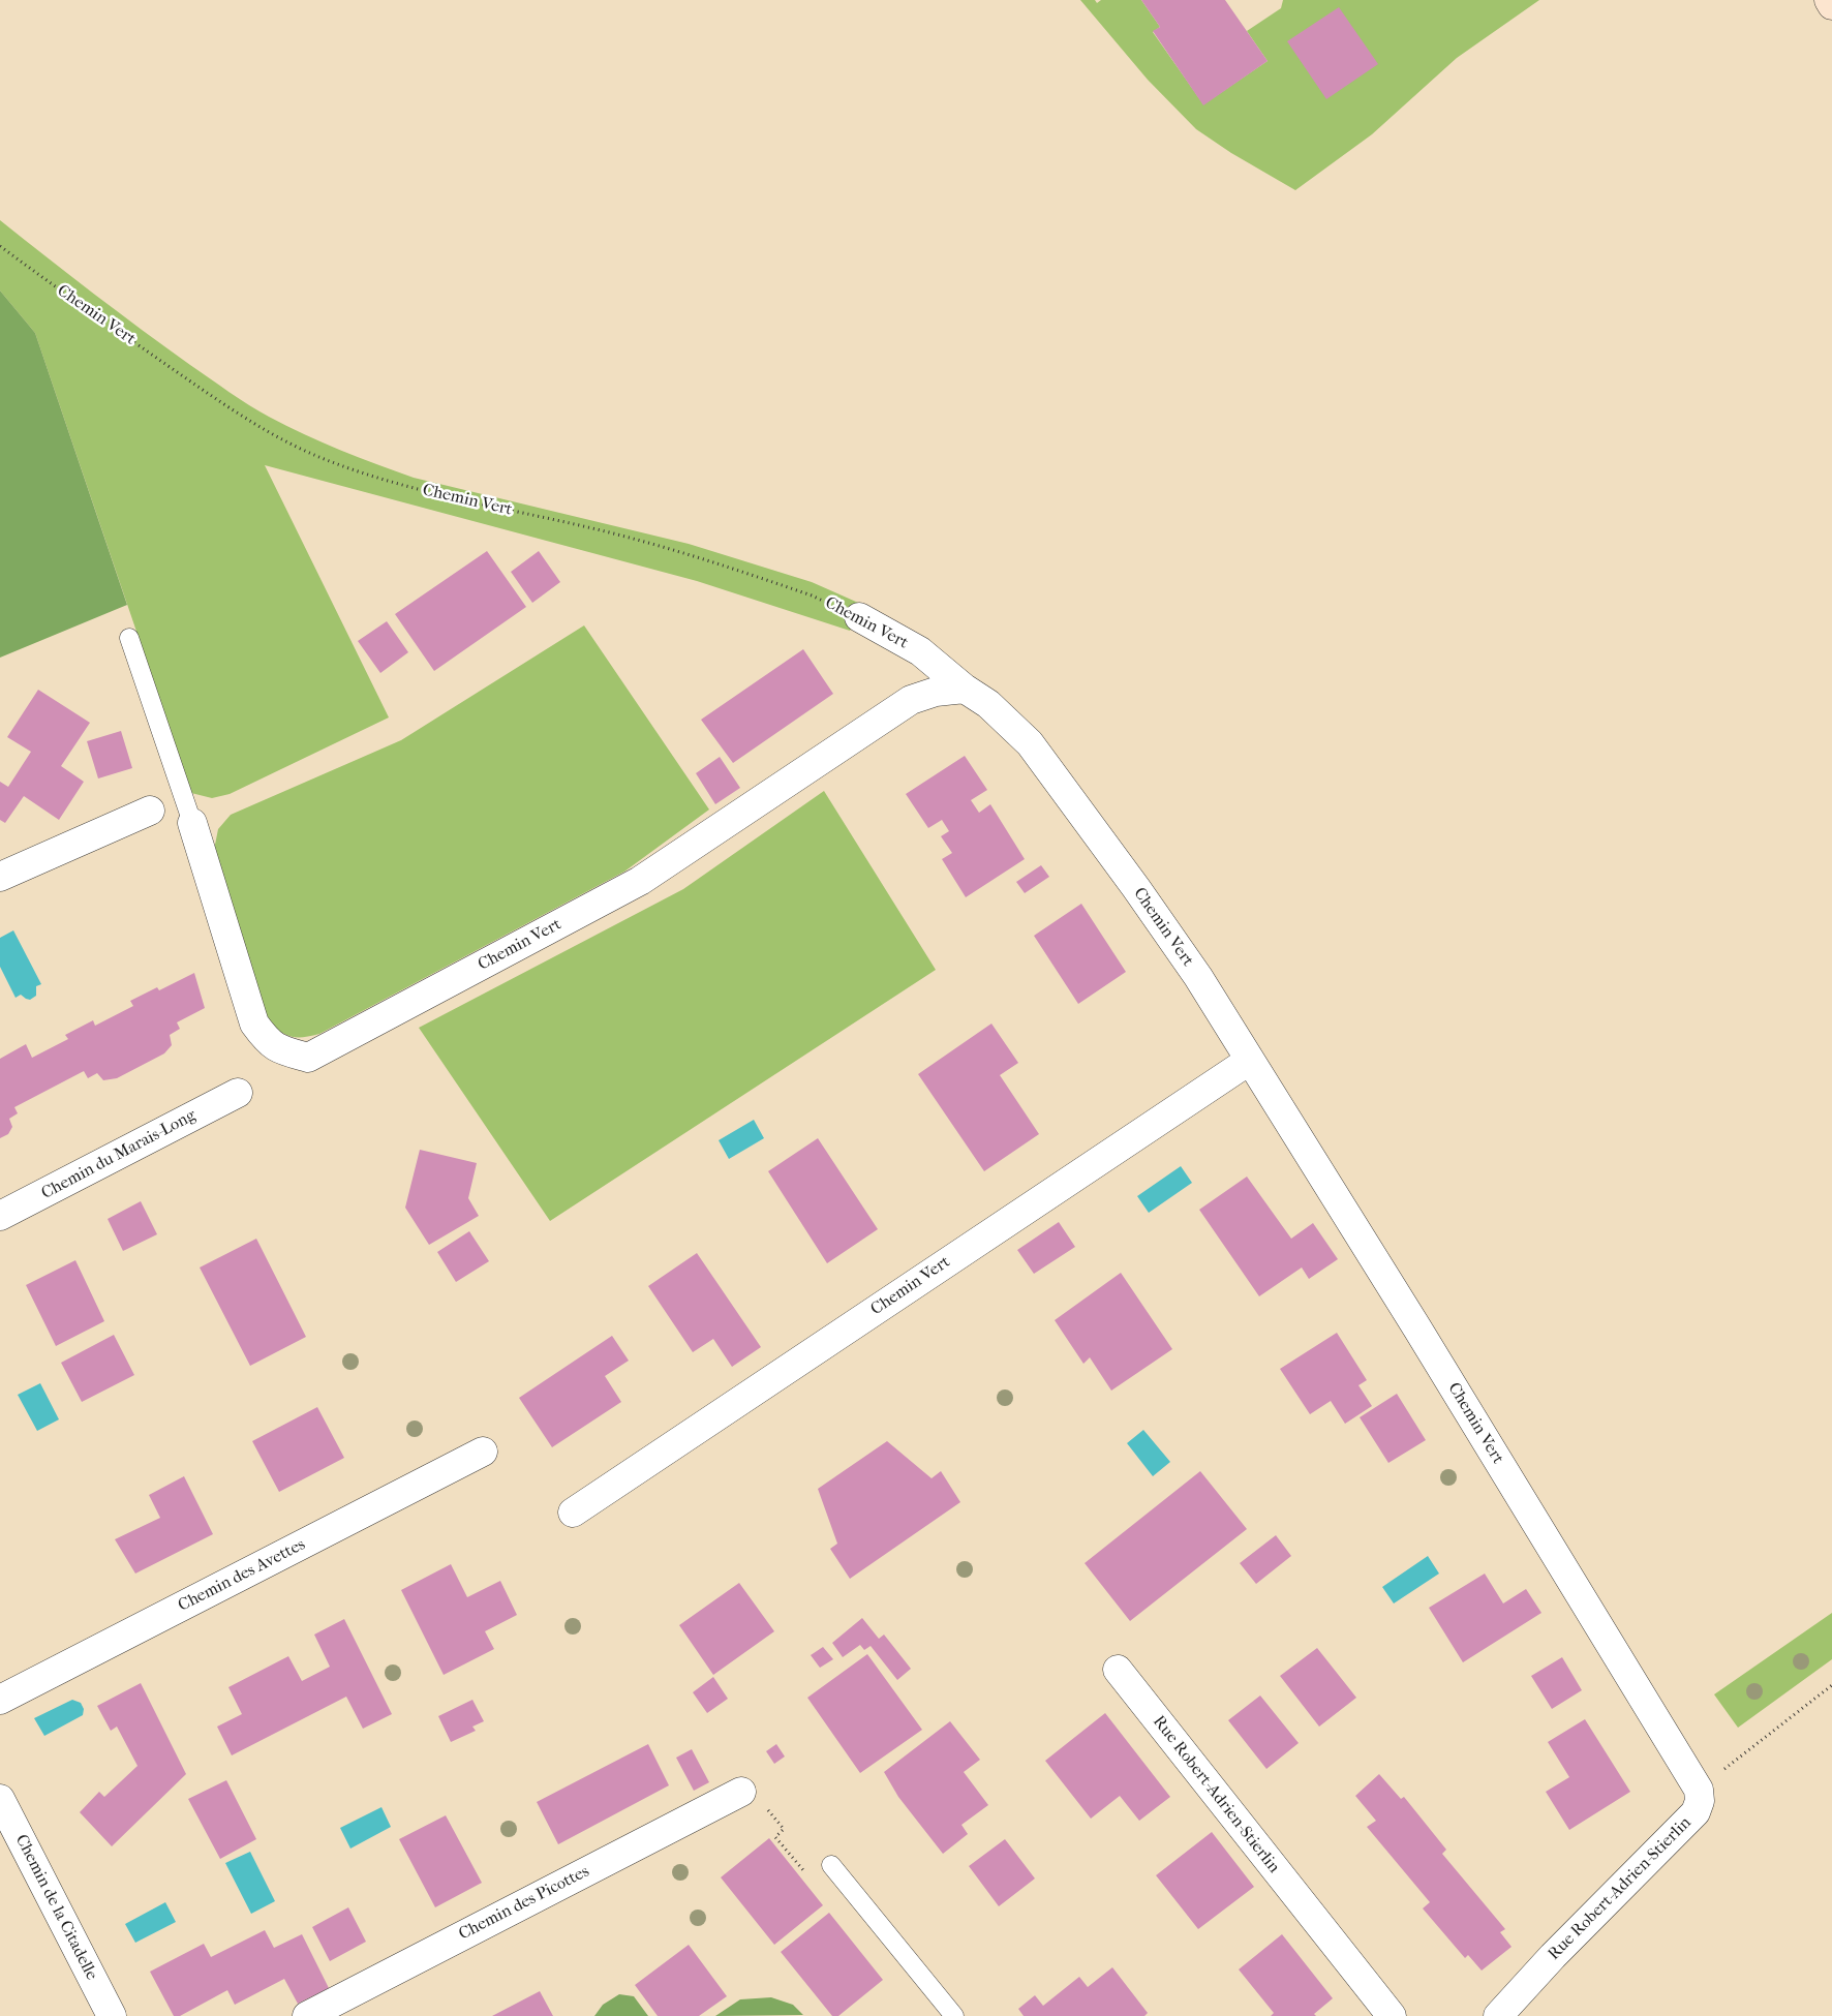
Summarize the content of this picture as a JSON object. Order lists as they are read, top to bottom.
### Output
{
  "streets": {
    "street": [
      "Chemin Vert",
      "Chemin du Marais-Long",
      "Chemin des Avettes",
      "Rue Robert-Adrien-Stierlin",
      "Chemin des Picottes",
      "Chemin de la Citadelle"
    ]
  },
  "crossings": [
    ["Chemin Vert", "Rue Robert-Adrien-Stierlin"]
  ]
}
